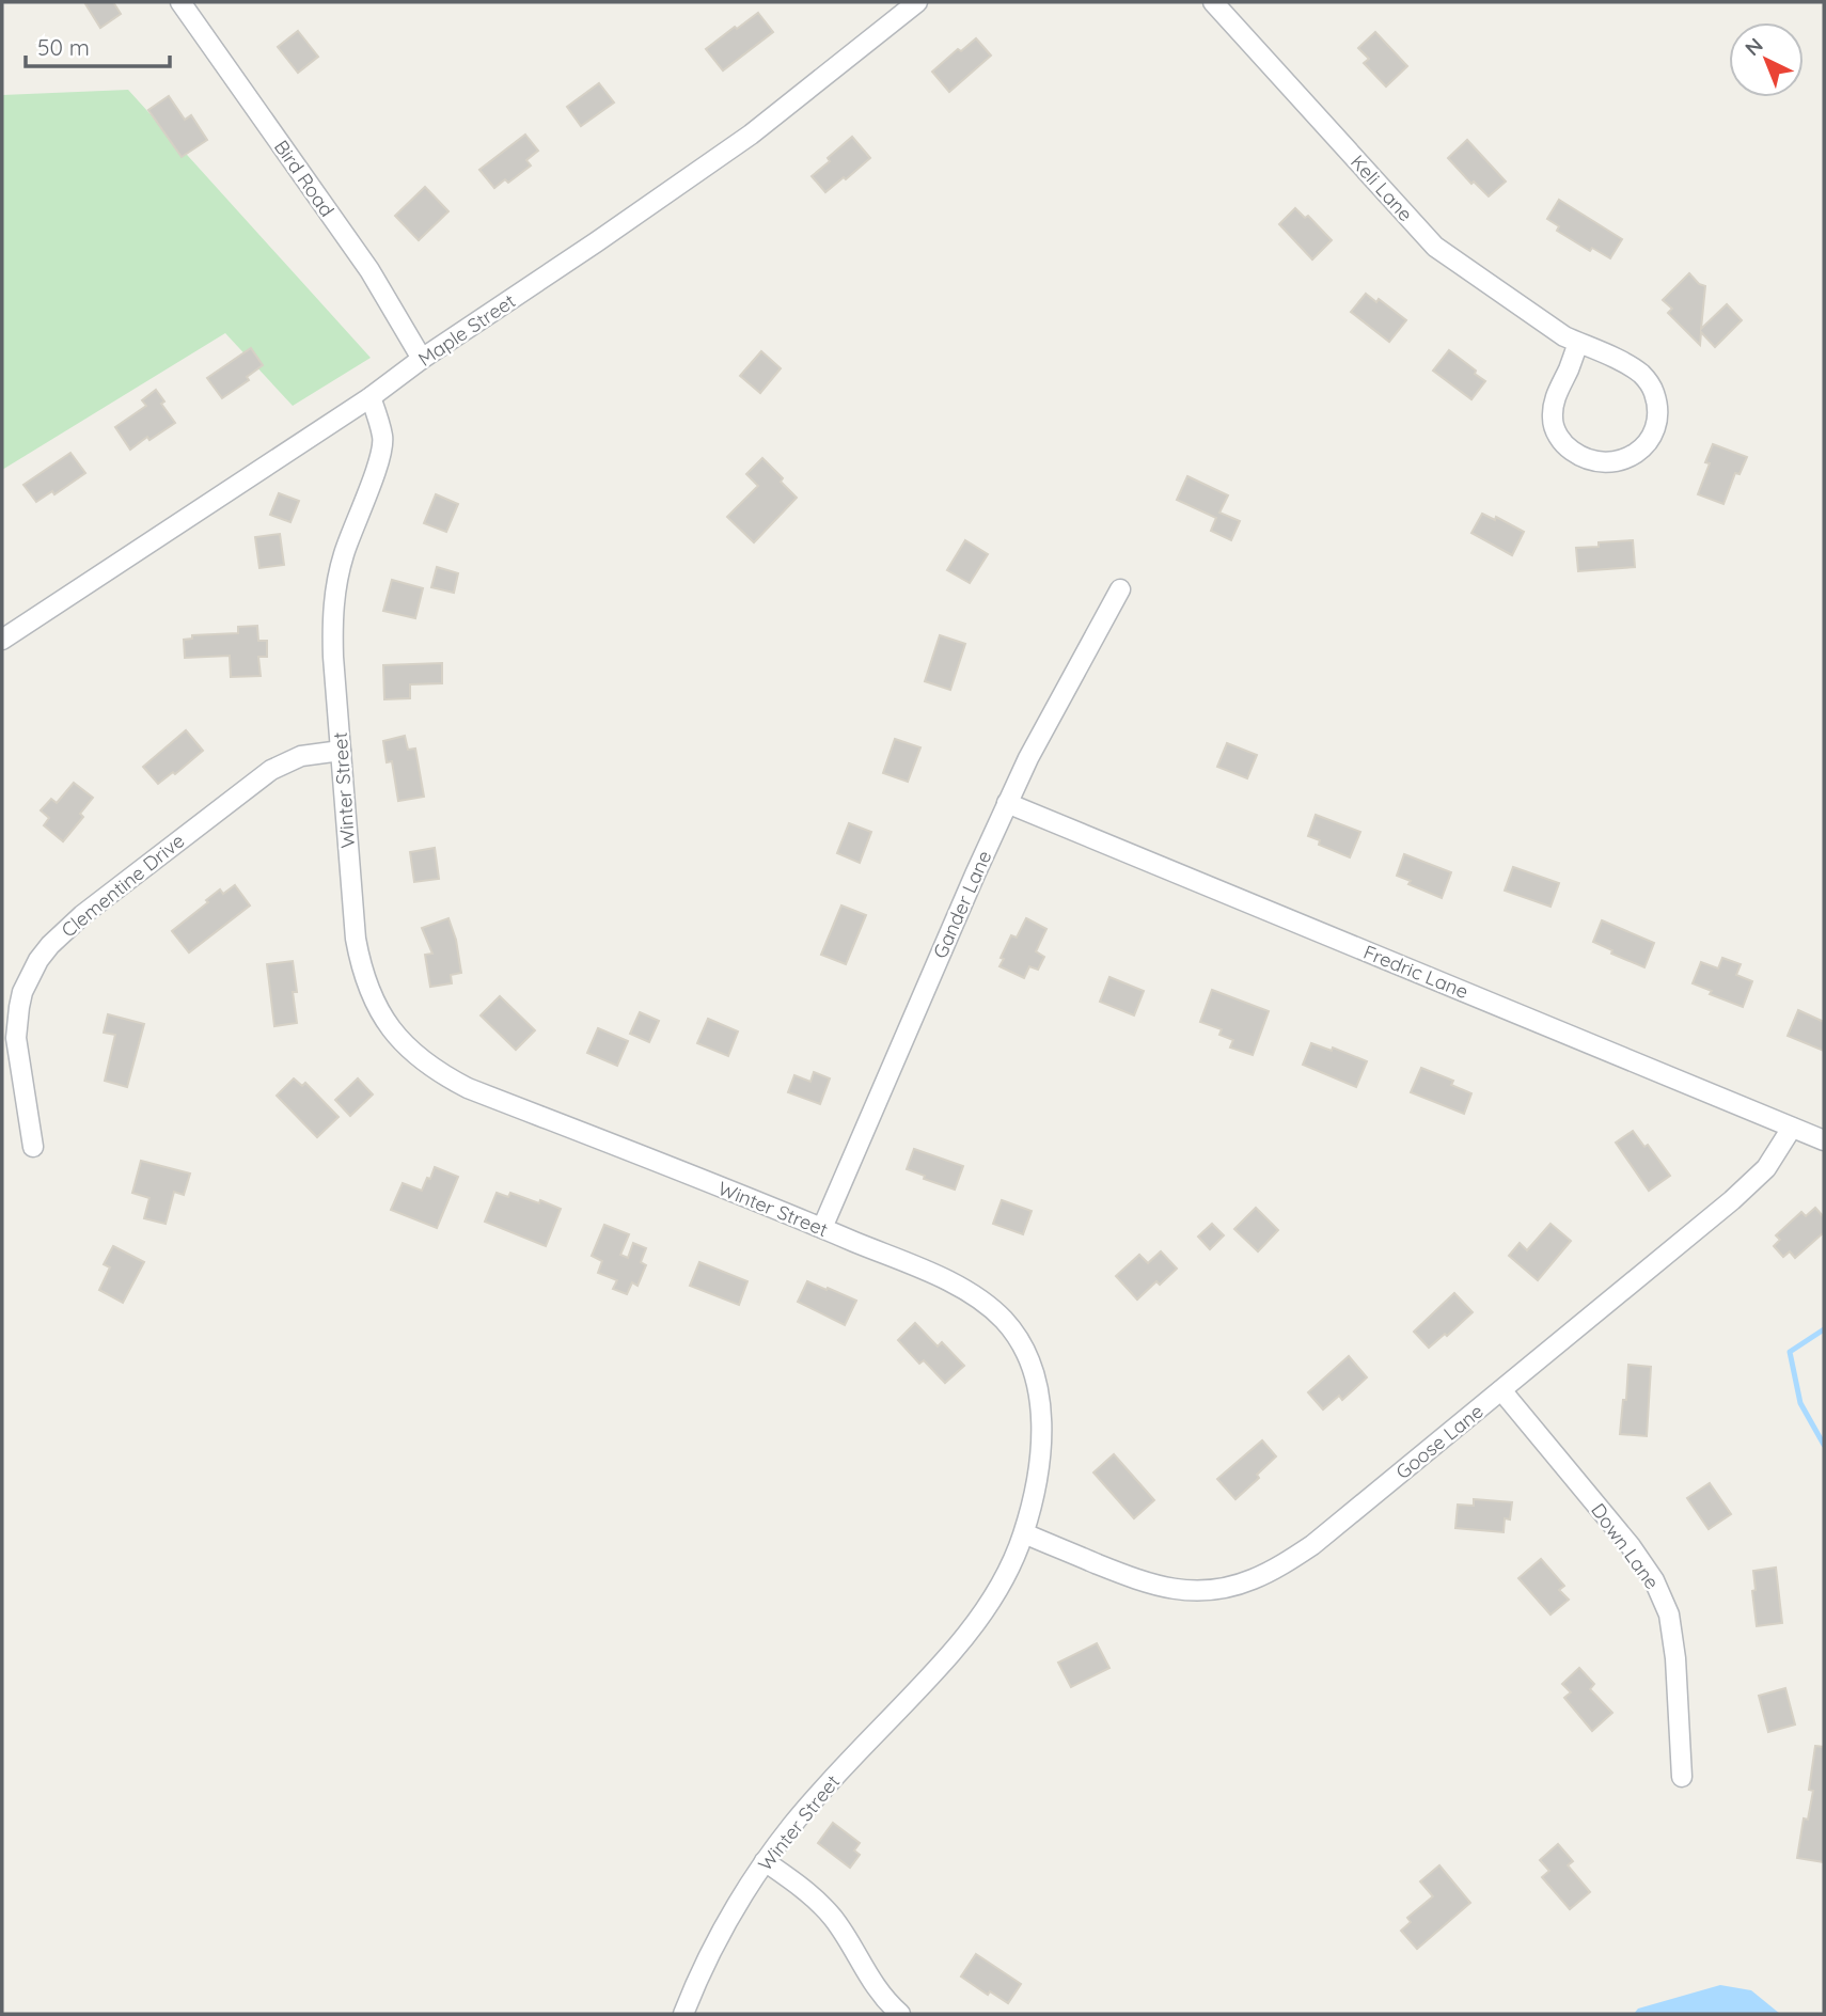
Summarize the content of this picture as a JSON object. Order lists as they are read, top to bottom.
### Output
{
  "streets": {
    "street": [
      "Bird Road",
      "Keli Lane",
      "Maple Street",
      "Winter Street",
      "Clementine Drive",
      "Gander Lane",
      "Fredric Lane",
      "Goose Lane",
      "Down Lane"
    ]
  },
  "crossings": [
    ["Bird Road", "Maple Street"],
    ["Maple Street", "Winter Street"],
    ["Winter Street", "Clementine Drive"],
    ["Winter Street", "Gander Lane"],
    ["Winter Street", "Goose Lane"],
    ["Gander Lane", "Fredric Lane"],
    ["Fredric Lane", "Goose Lane"],
    ["Goose Lane", "Down Lane"]
  ],
  "scale_bar": "50 m",
  "north": "top left"
}
